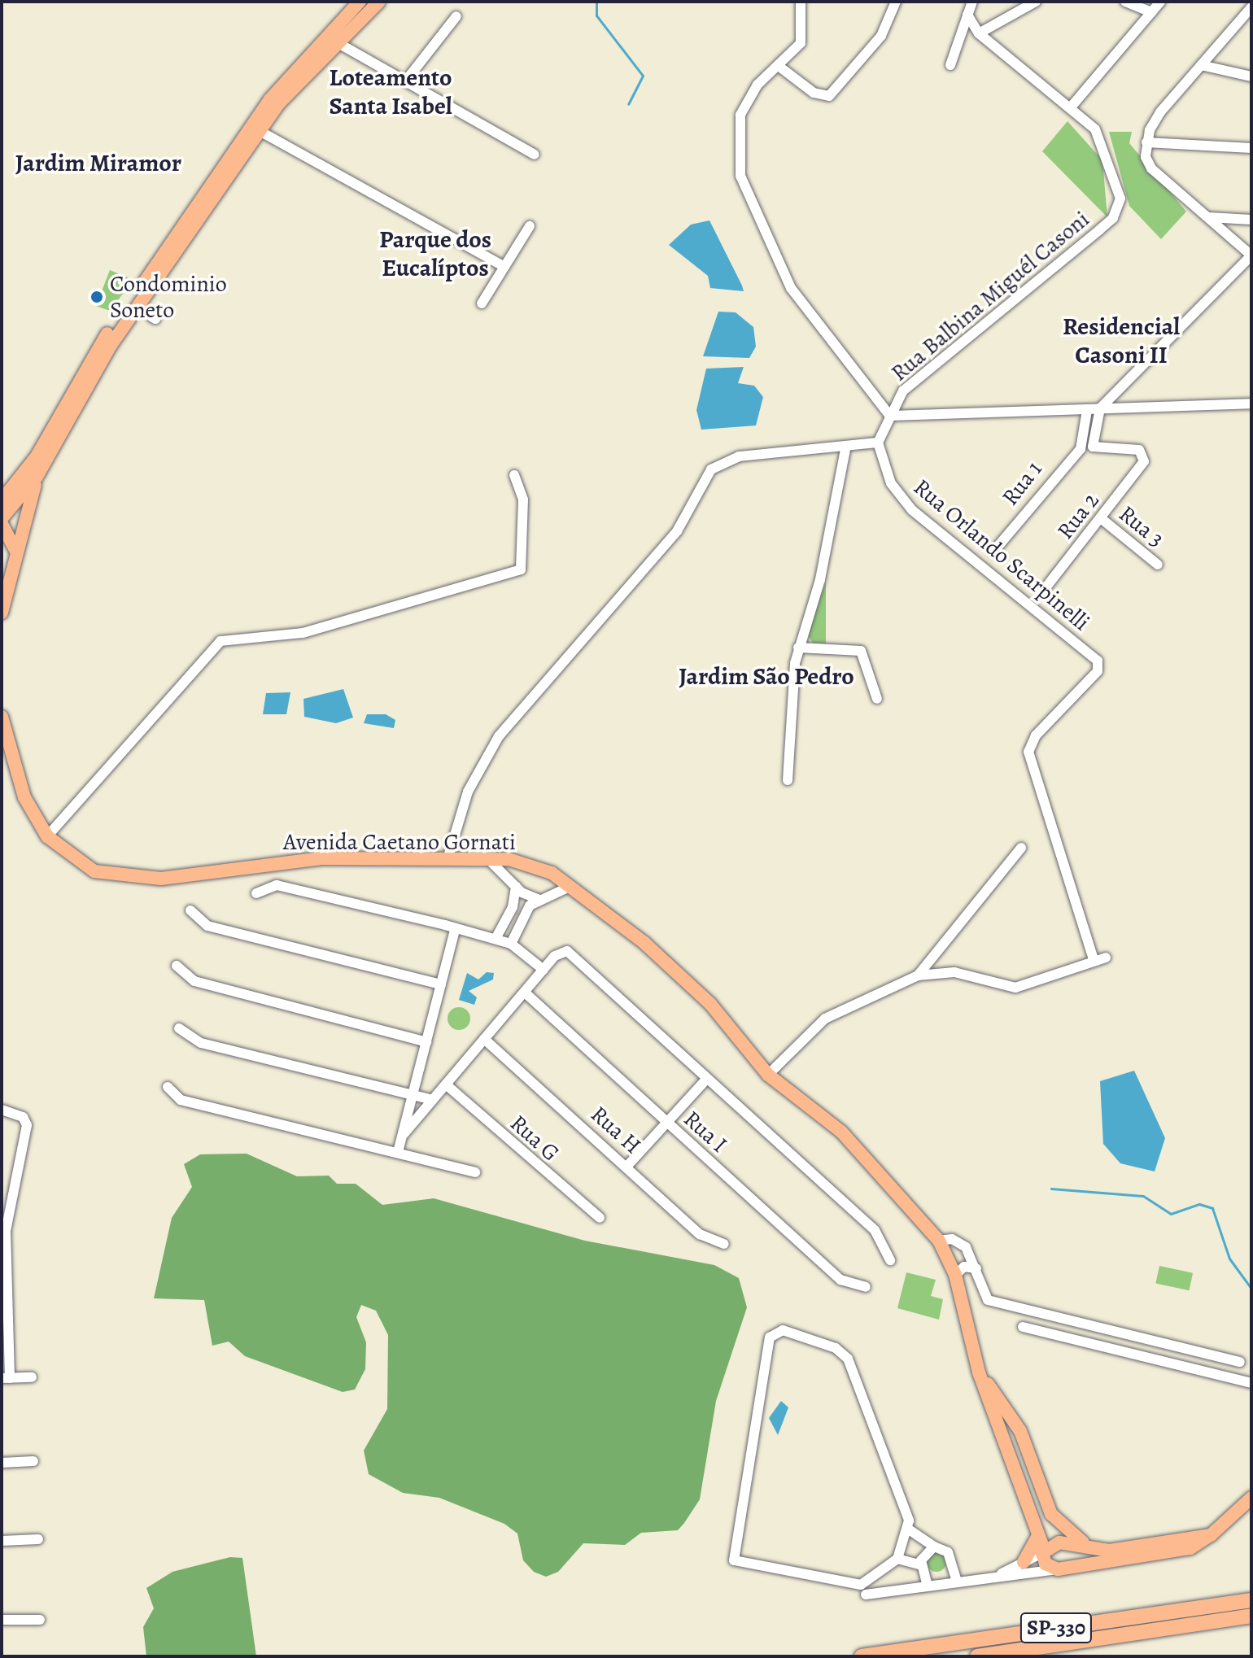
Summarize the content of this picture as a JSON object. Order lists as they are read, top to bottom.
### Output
{
  "streets": {
    "highway": ["SP-330"],
    "main road": ["Avenida Caetano Gornati"],
    "street": [
      "Rua Balbina Miguél Casoni",
      "Rua 1",
      "Rua 2",
      "Rua 3",
      "Rua Orlando Scarpinelli",
      "Rua H",
      "Rua I",
      "Rua G"
    ]
  },
  "crossings": [
    ["Rua 1", "Rua 2"],
    ["Rua 2", "Rua 3"]
  ],
  "districts": [
    "Loteamento Santa Isabel",
    "Jardim Miramor",
    "Parque dos Eucalíptos",
    "Residencial Casoni II",
    "Jardim São Pedro"
  ],
  "places": ["Condominio Soneto"]
}
